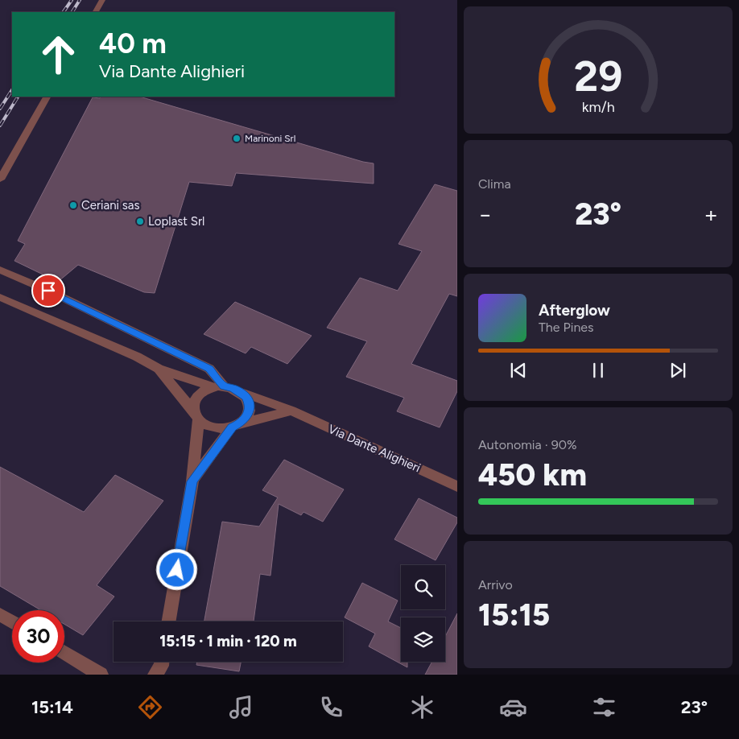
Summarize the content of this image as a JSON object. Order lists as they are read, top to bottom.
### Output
{
  "streets": {
    "street": ["Via Dante Alighieri"]
  },
  "places": ["Marinoni Srl", "Ceriani sas", "Loplast Srl"],
  "page": {
    "turn": ["40 m", "Via Dante Alighieri"],
    "tile": [
      "Clima",
      ["Autonomia · 90%", "450 km"],
      ["Arrivo", "15:15"]
    ],
    "heat": ["−", "23°", "+"],
    "song": ["Afterglow", "The Pines"],
    "limit": "30",
    "trip": "15:15 · 1 min · 120 m",
    "tabs": ["15:14", "23°"],
    "gauge": ["29", "km/h"]
  }
}
